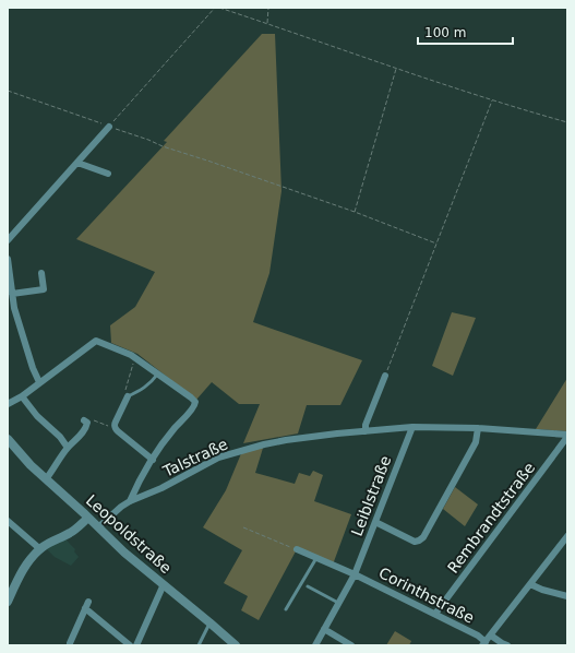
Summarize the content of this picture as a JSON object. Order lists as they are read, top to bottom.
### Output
{
  "streets": {
    "street": [
      "Talstraße",
      "Leiblstraße",
      "Rembrandtstraße",
      "Leopoldstraße",
      "Corinthstraße"
    ]
  },
  "crossings": [
    ["Talstraße", "Leiblstraße"],
    ["Talstraße", "Rembrandtstraße"],
    ["Talstraße", "Leopoldstraße"],
    ["Leiblstraße", "Corinthstraße"],
    ["Rembrandtstraße", "Corinthstraße"]
  ],
  "scale_bar": "100 m"
}
